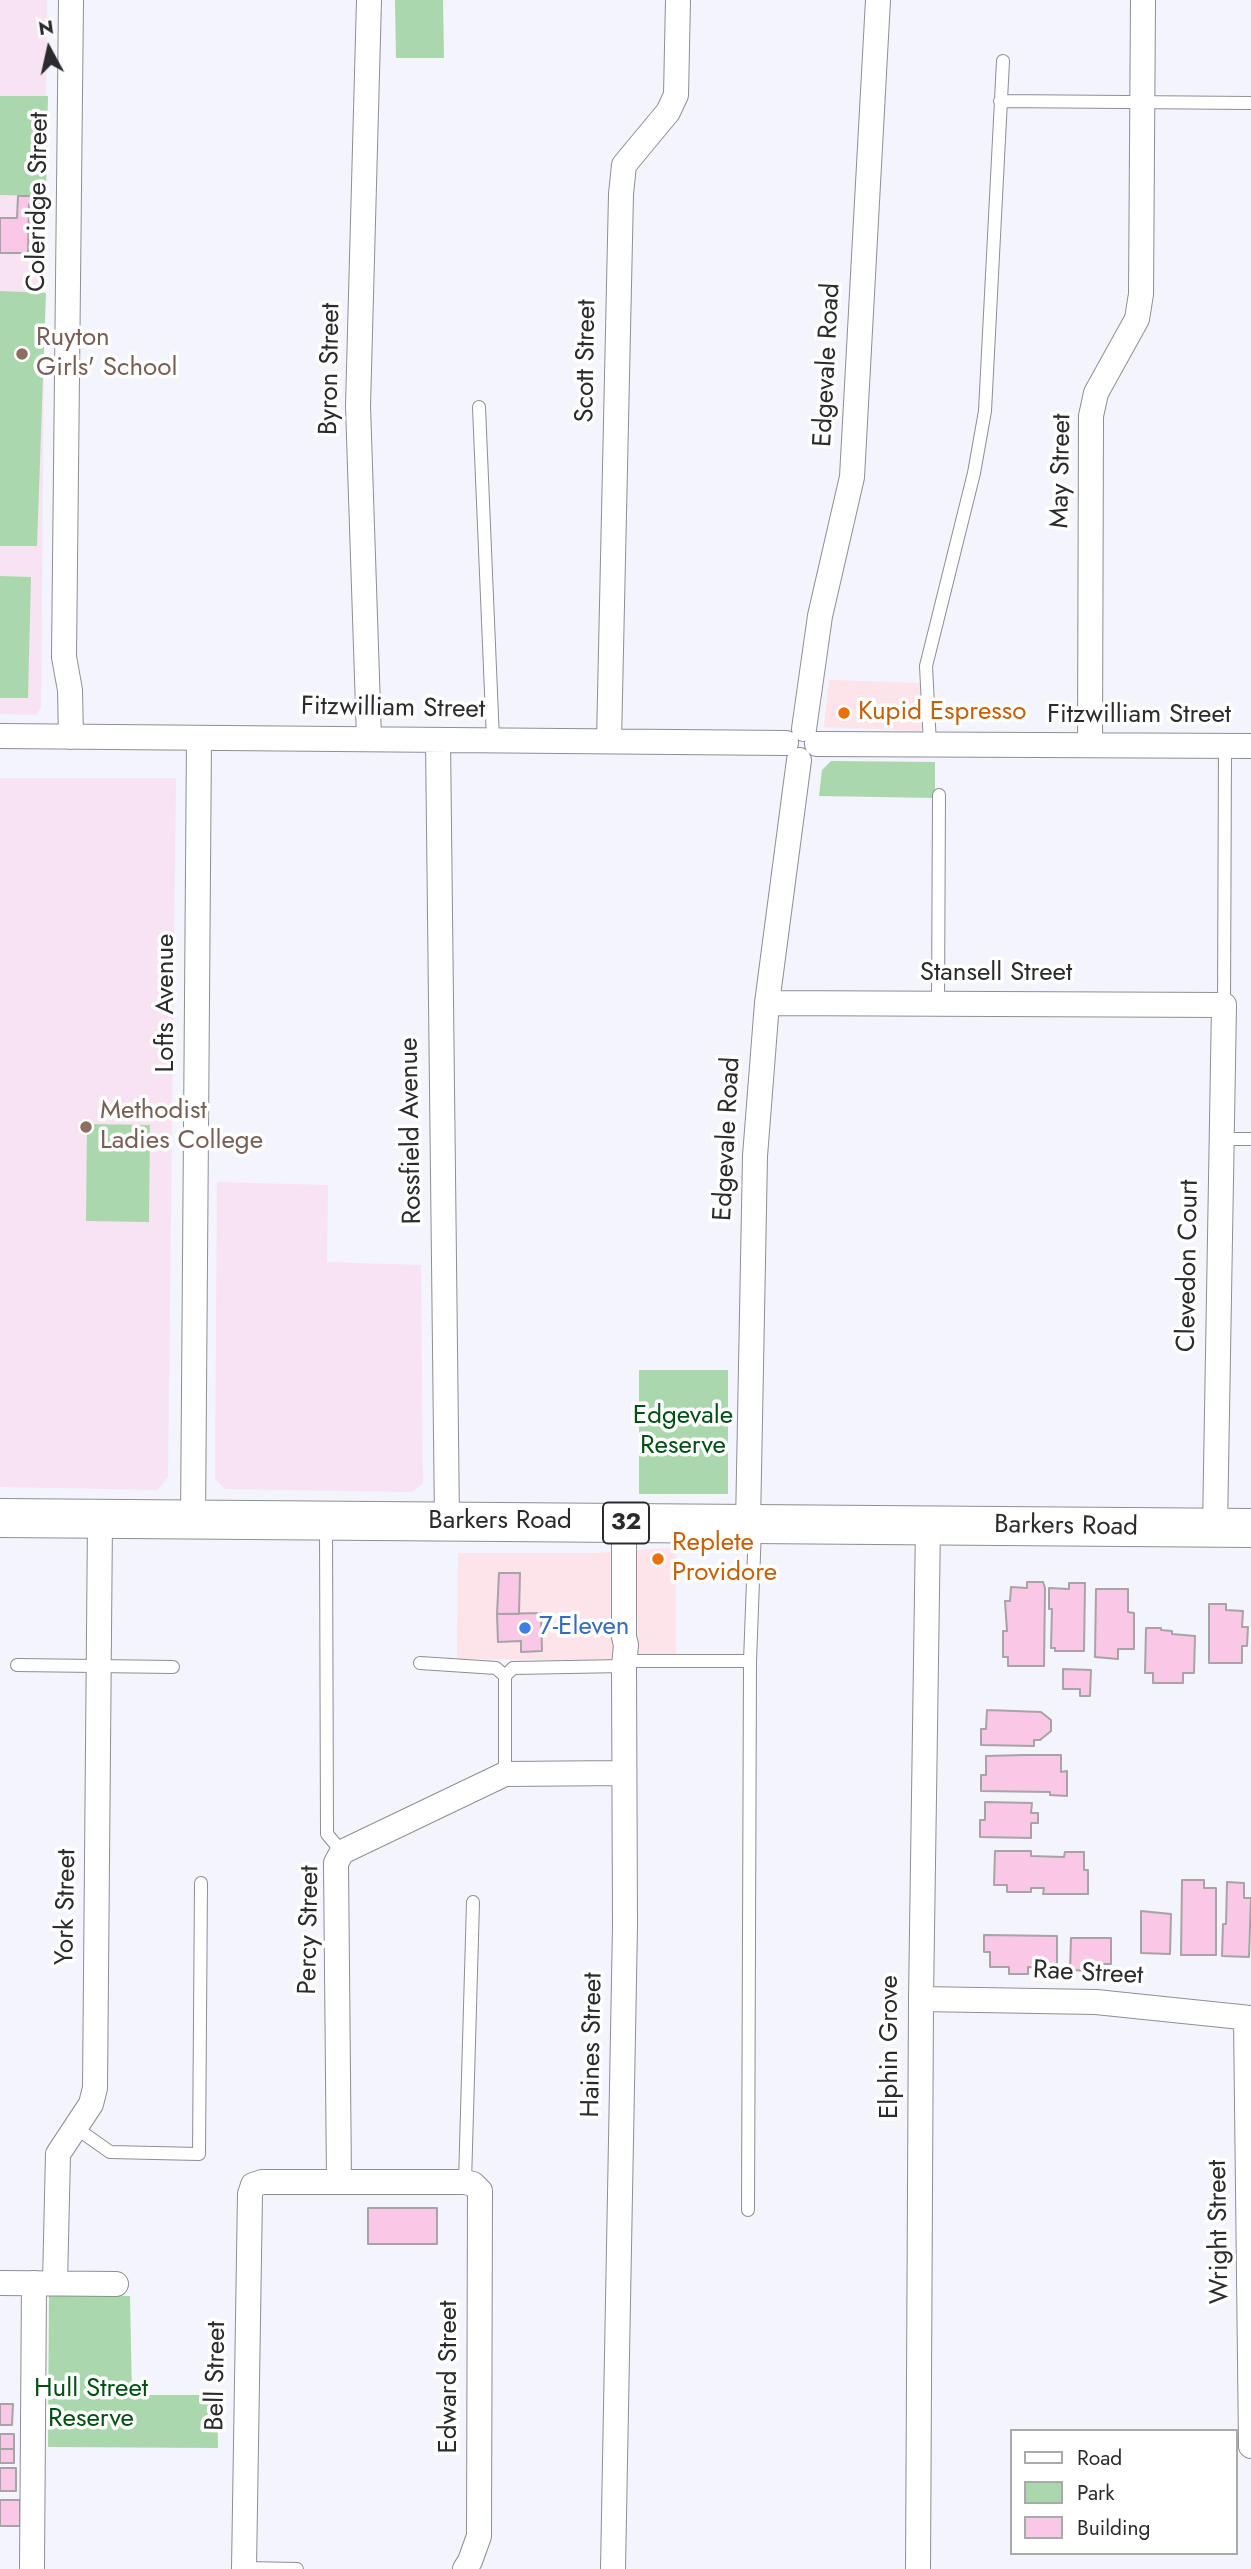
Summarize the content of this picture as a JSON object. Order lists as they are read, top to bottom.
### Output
{
  "streets": {
    "main road": ["Barkers Road", "32"],
    "street": [
      "Coleridge Street",
      "Scott Street",
      "Edgevale Road",
      "Byron Street",
      "May Street",
      "Fitzwilliam Street",
      "Stansell Street",
      "Lofts Avenue",
      "Rossfield Avenue",
      "Clevedon Court",
      "York Street",
      "Percy Street",
      "Rae Street",
      "Haines Street",
      "Elphin Grove",
      "Wright Street",
      "Bell Street",
      "Edward Street"
    ]
  },
  "crossings": [
    ["Coleridge Street", "Fitzwilliam Street"],
    ["Scott Street", "Fitzwilliam Street"],
    ["Edgevale Road", "Fitzwilliam Street"],
    ["Edgevale Road", "Stansell Street"],
    ["Edgevale Road", "Barkers Road"],
    ["Byron Street", "Fitzwilliam Street"],
    ["May Street", "Fitzwilliam Street"],
    ["Fitzwilliam Street", "Lofts Avenue"],
    ["Fitzwilliam Street", "Rossfield Avenue"],
    ["Stansell Street", "Clevedon Court"],
    ["Lofts Avenue", "Barkers Road"],
    ["Rossfield Avenue", "Barkers Road"],
    ["Clevedon Court", "Barkers Road"],
    ["Barkers Road", "York Street"],
    ["Barkers Road", "Haines Street"],
    ["Barkers Road", "Elphin Grove"],
    ["Percy Street", "Haines Street"],
    ["Percy Street", "Bell Street"],
    ["Rae Street", "Elphin Grove"],
    ["Rae Street", "Wright Street"]
  ],
  "parks": ["Edgevale Reserve", "Hull Street Reserve"],
  "places": [
    "Ruyton Girls' School",
    "Kupid Espresso",
    "Methodist Ladies College",
    "Replete Providore",
    "7-Eleven"
  ],
  "legend": ["Road", "Park", "Building"],
  "north": "top"
}
